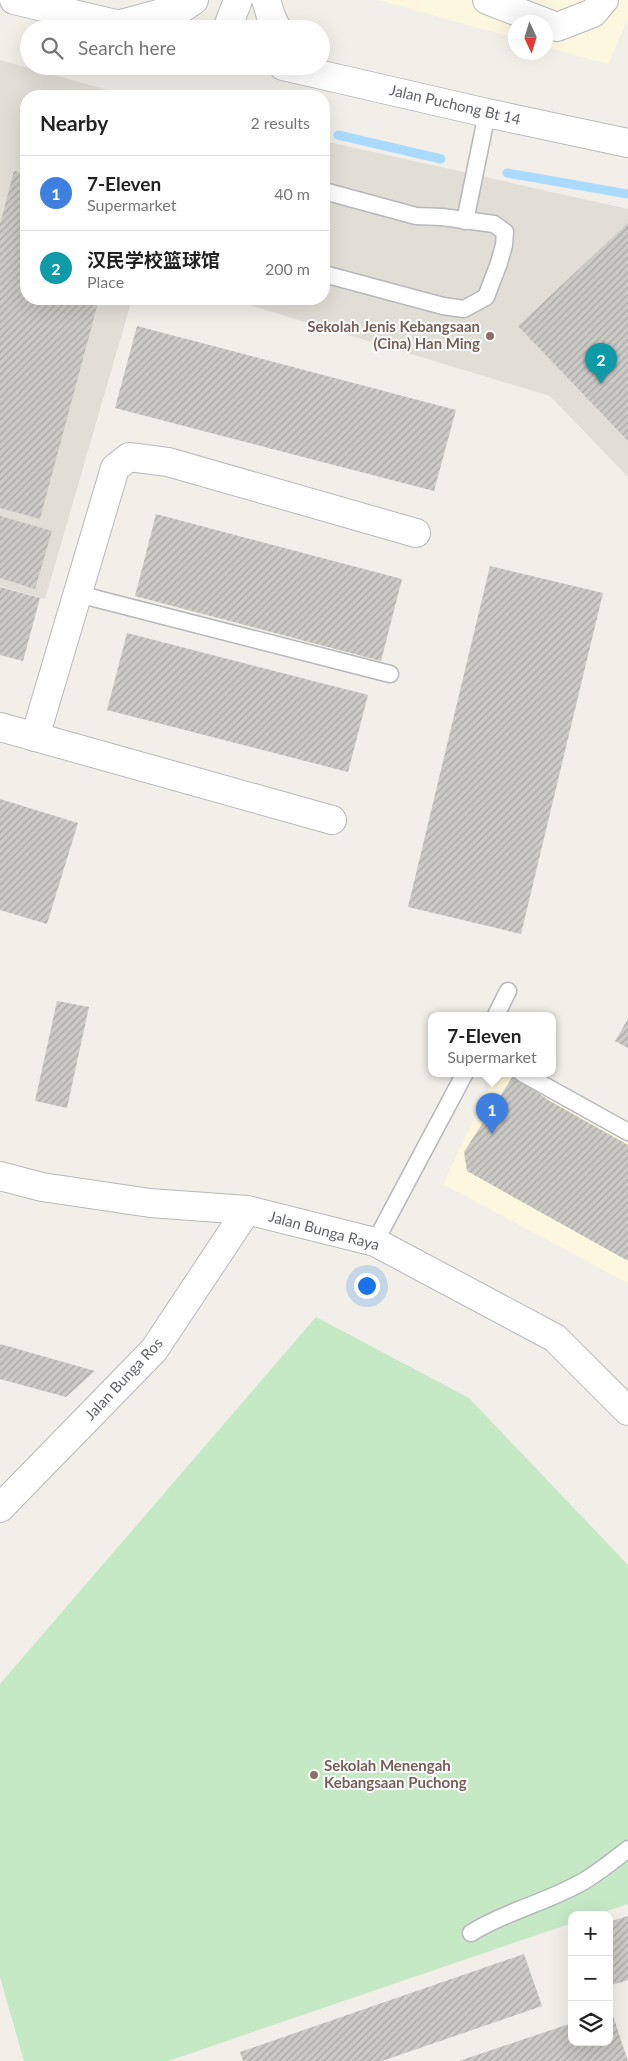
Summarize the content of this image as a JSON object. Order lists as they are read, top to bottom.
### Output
{
  "streets": {
    "street": ["Jalan Puchong Bt 14", "Jalan Bunga Raya", "Jalan Bunga Ros"]
  },
  "crossings": [
    ["Jalan Bunga Raya", "Jalan Bunga Ros"]
  ],
  "places": ["Sekolah Jenis Kebangsaan (Cina) Han Ming", "Sekolah Menengah Kebangsaan Puchong"],
  "north": "bottom",
  "page": {
    "search": "Search here",
    "heading": ["Nearby", "2 results"],
    "list": [
      {
        "mark": "1",
        "name": "7-Eleven",
        "note": "Supermarket",
        "value": "40 m"
      },
      {
        "mark": "2",
        "name": "汉民学校篮球馆",
        "note": "Place",
        "value": "200 m"
      }
    ],
    "pins": ["2", "1"],
    "popup": ["7-Eleven", "Supermarket"],
    "map_buttons": ["+", "−"]
  }
}
